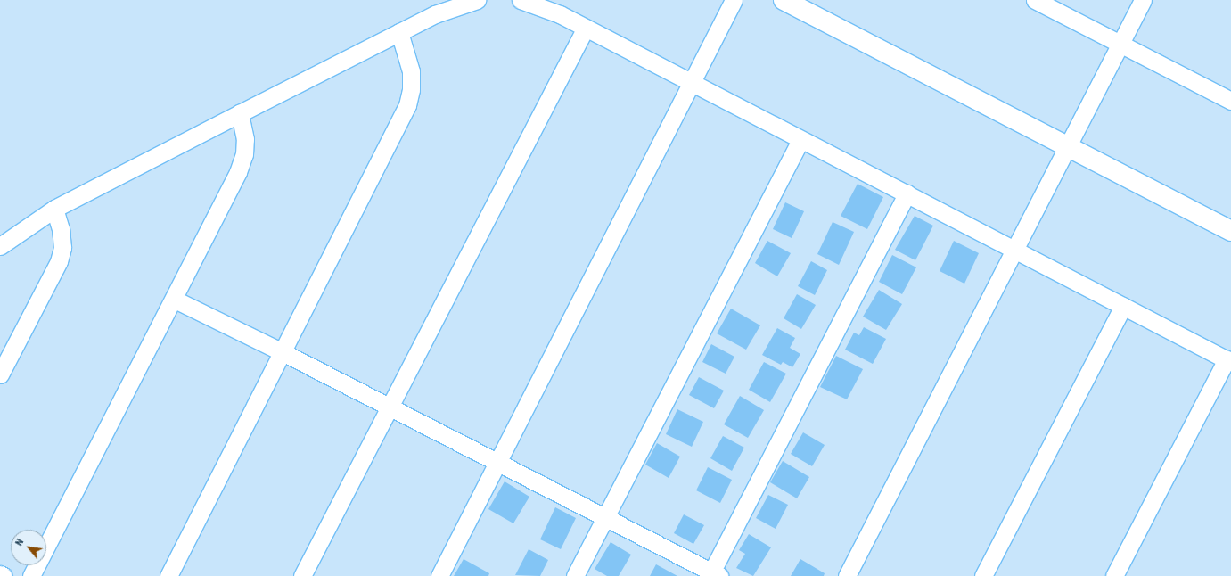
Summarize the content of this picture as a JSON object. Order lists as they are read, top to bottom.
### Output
{
  "north": "top left"
}
